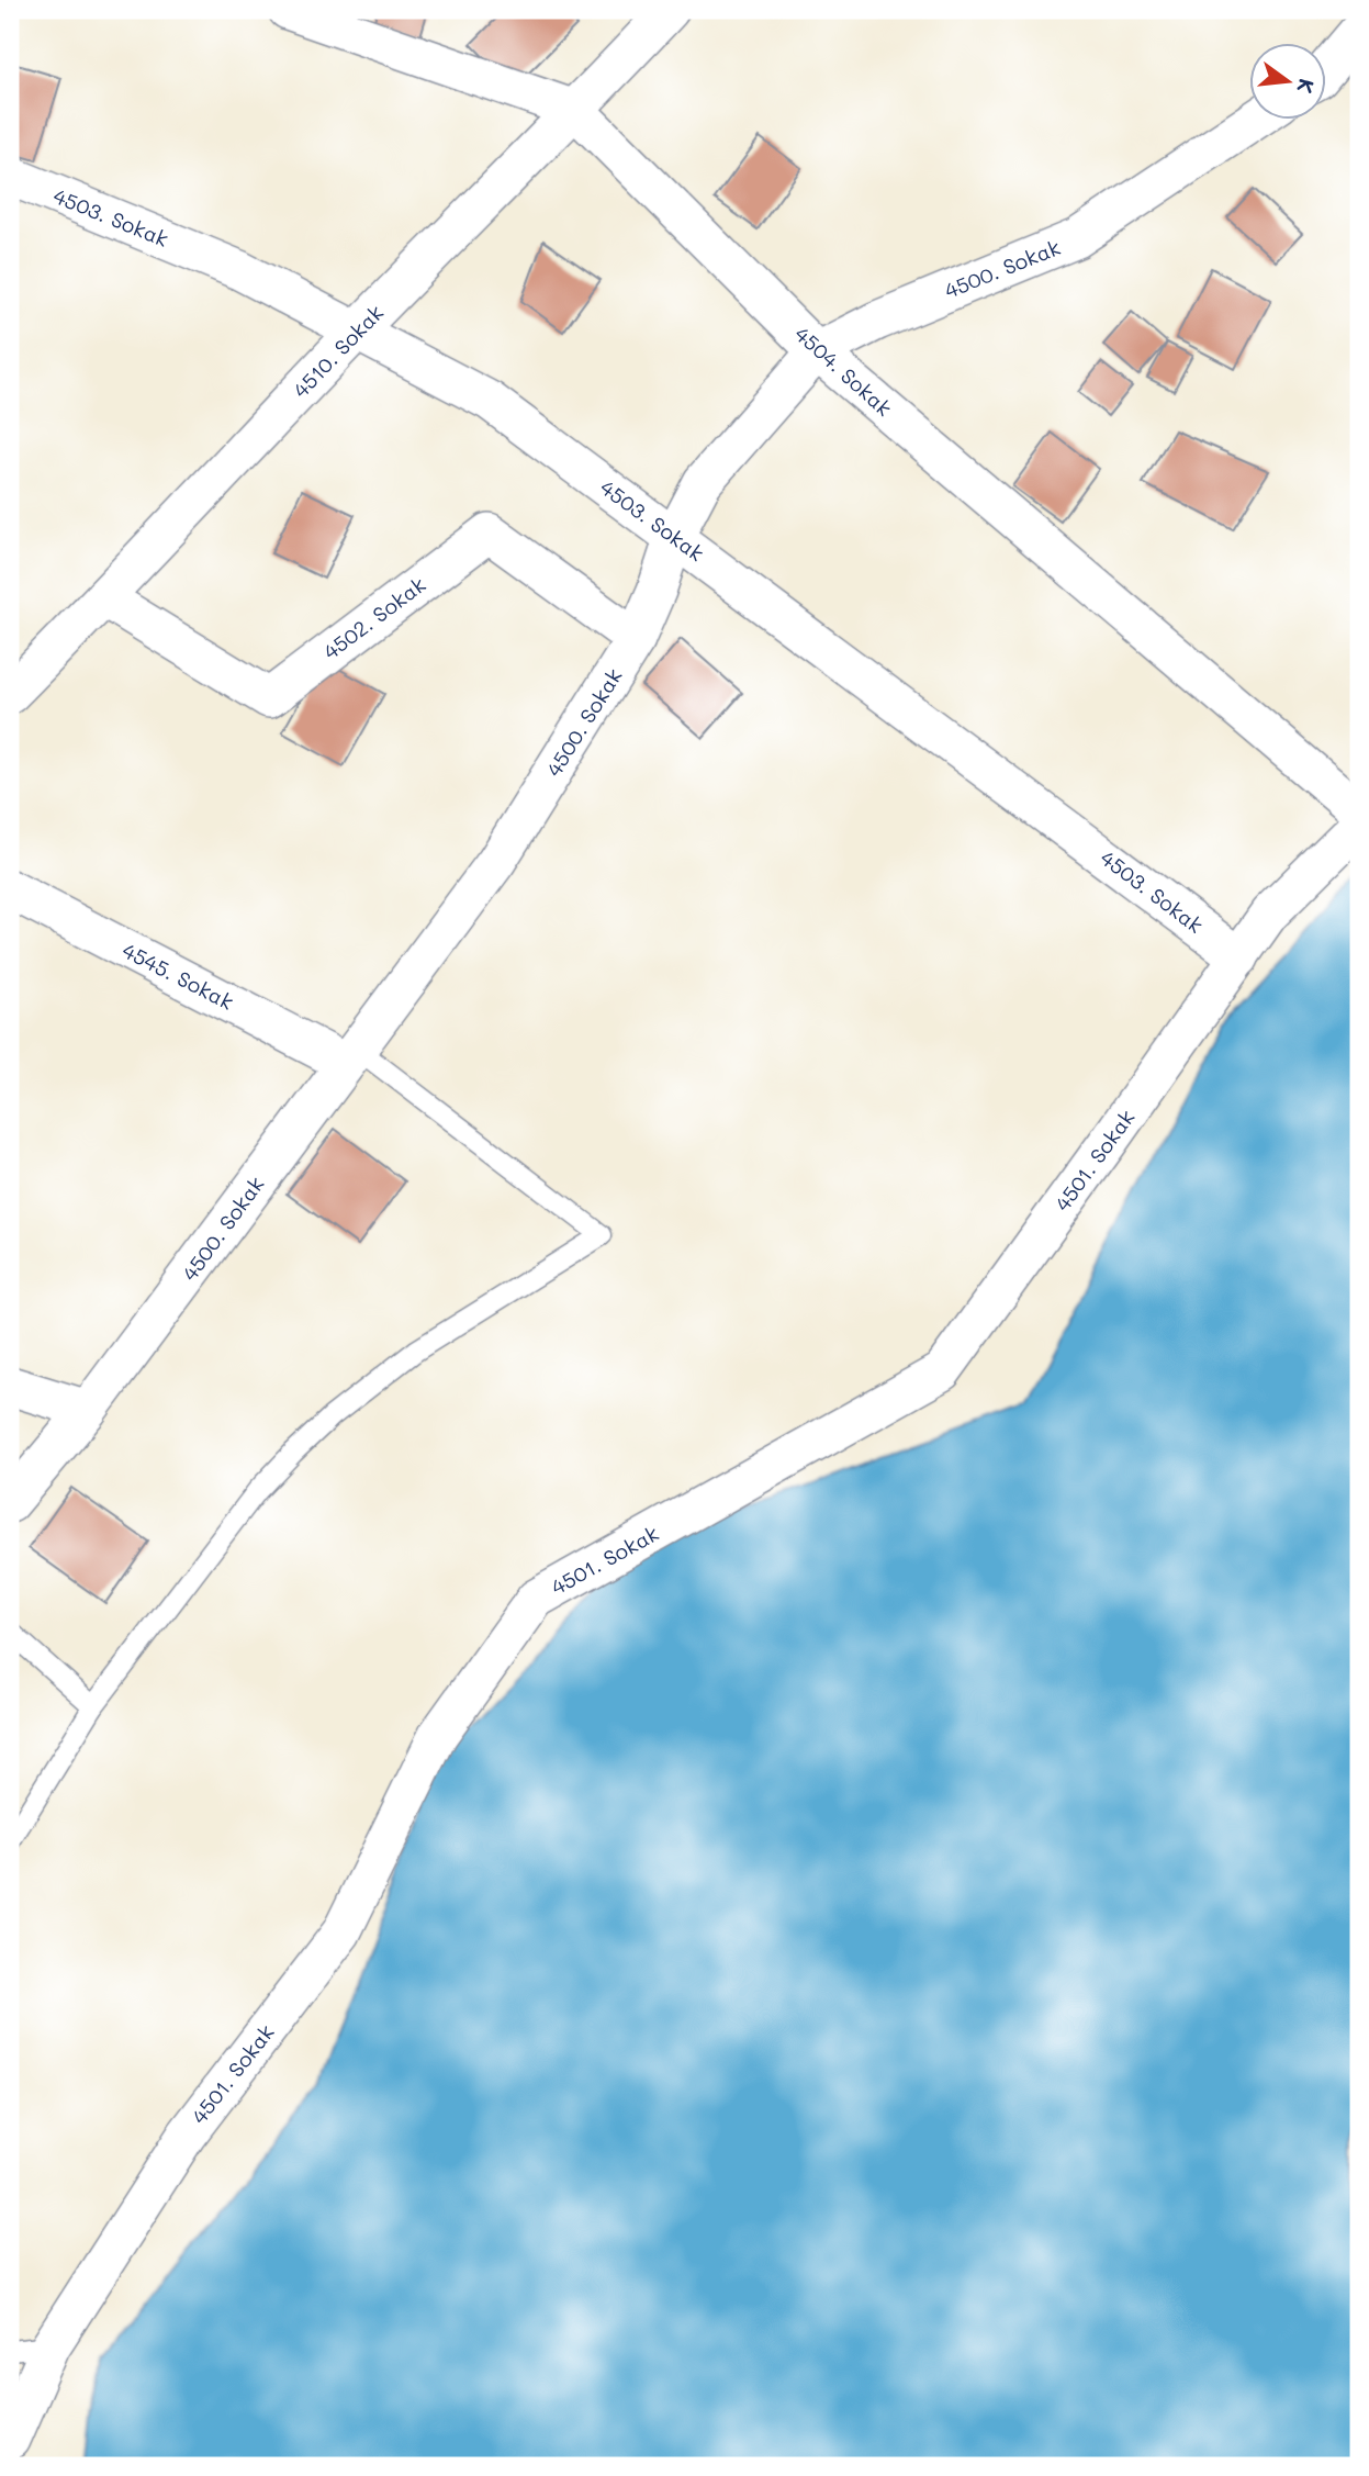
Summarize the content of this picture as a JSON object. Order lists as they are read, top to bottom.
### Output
{
  "streets": {
    "street": [
      "4503. Sokak",
      "4500. Sokak",
      "4510. Sokak",
      "4504. Sokak",
      "4502. Sokak",
      "4545. Sokak",
      "4501. Sokak"
    ]
  },
  "crossings": [
    ["4503. Sokak", "4500. Sokak"],
    ["4503. Sokak", "4510. Sokak"],
    ["4503. Sokak", "4501. Sokak"],
    ["4500. Sokak", "4504. Sokak"],
    ["4500. Sokak", "4502. Sokak"],
    ["4500. Sokak", "4545. Sokak"],
    ["4510. Sokak", "4504. Sokak"],
    ["4510. Sokak", "4502. Sokak"]
  ],
  "north": "right"
}
